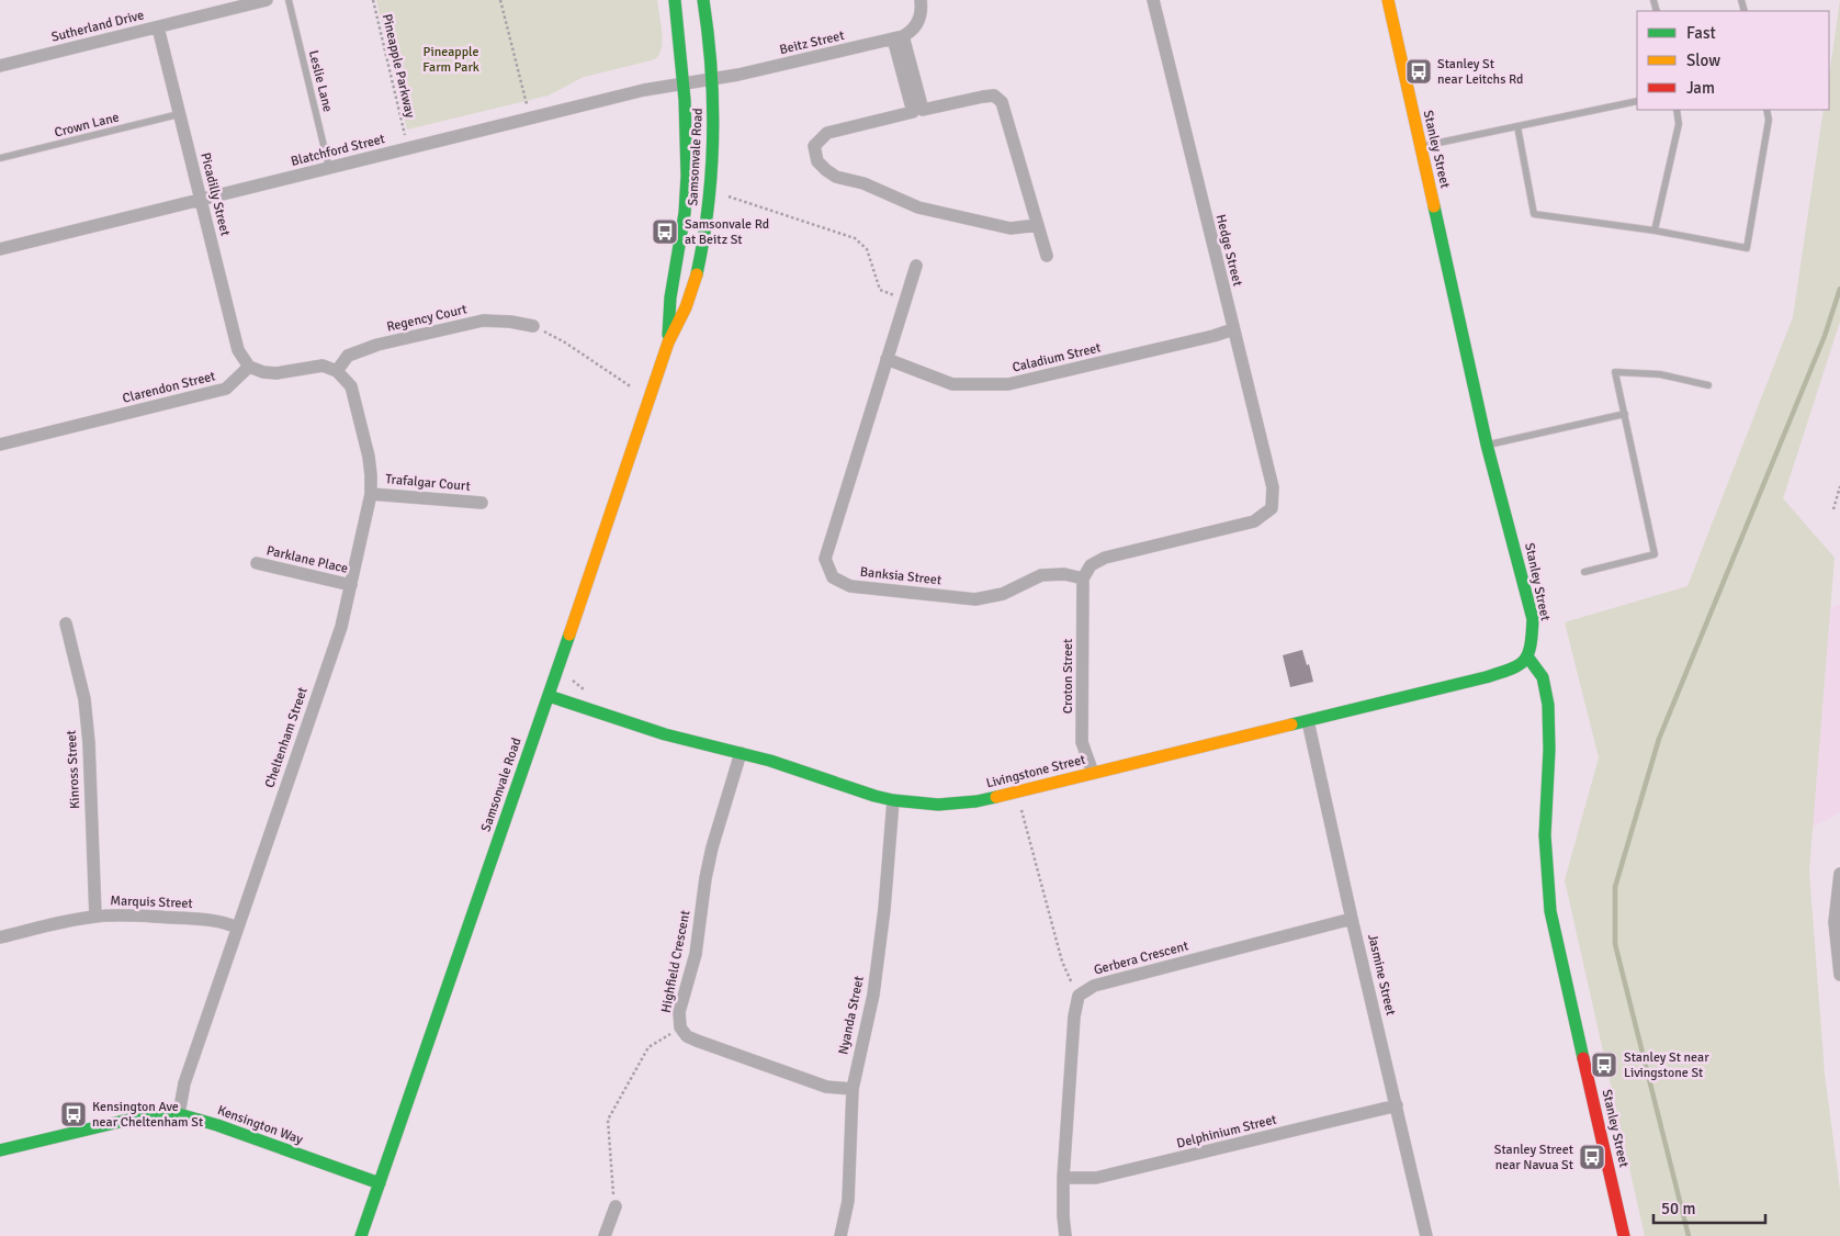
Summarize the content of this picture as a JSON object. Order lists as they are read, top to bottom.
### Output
{
  "streets": {
    "street": [
      "Sutherland Drive",
      "Beitz Street",
      "Stanley Street",
      "Blatchford Street",
      "Samsonvale Road",
      "Picadilly Street",
      "Hedge Street",
      "Regency Court",
      "Caladium Street",
      "Clarendon Street",
      "Trafalgar Court",
      "Parklane Place",
      "Banksia Street",
      "Croton Street",
      "Cheltenham Street",
      "Kinross Street",
      "Livingstone Street",
      "Marquis Street",
      "Gerbera Crescent",
      "Highfield Crescent",
      "Jasmine Street",
      "Nyanda Street",
      "Kensington Way",
      "Delphinium Street"
    ],
    "lane": ["Leslie Lane", "Crown Lane"],
    "path": ["Pineapple Parkway"]
  },
  "crossings": [
    ["Sutherland Drive", "Picadilly Street"],
    ["Beitz Street", "Blatchford Street"],
    ["Beitz Street", "Samsonvale Road"],
    ["Leslie Lane", "Blatchford Street"],
    ["Crown Lane", "Picadilly Street"],
    ["Stanley Street", "Livingstone Street"],
    ["Blatchford Street", "Samsonvale Road"],
    ["Blatchford Street", "Picadilly Street"],
    ["Samsonvale Road", "Livingstone Street"],
    ["Samsonvale Road", "Kensington Way"],
    ["Picadilly Street", "Clarendon Street"],
    ["Hedge Street", "Caladium Street"],
    ["Hedge Street", "Banksia Street"],
    ["Hedge Street", "Croton Street"],
    ["Regency Court", "Cheltenham Street"],
    ["Caladium Street", "Banksia Street"],
    ["Trafalgar Court", "Cheltenham Street"],
    ["Parklane Place", "Cheltenham Street"],
    ["Banksia Street", "Croton Street"],
    ["Croton Street", "Livingstone Street"],
    ["Cheltenham Street", "Marquis Street"],
    ["Cheltenham Street", "Kensington Way"],
    ["Kinross Street", "Marquis Street"],
    ["Livingstone Street", "Highfield Crescent"],
    ["Livingstone Street", "Jasmine Street"],
    ["Livingstone Street", "Nyanda Street"],
    ["Gerbera Crescent", "Jasmine Street"],
    ["Highfield Crescent", "Nyanda Street"],
    ["Jasmine Street", "Delphinium Street"]
  ],
  "parks": ["Pineapple Farm Park"],
  "places": {
    "bus stop": [
      "Stanley St near Leitchs Rd",
      "Samsonvale Rd at Beitz St",
      "Stanley St near Livingstone St",
      "Kensington Ave near Cheltenham St",
      "Stanley Street near Navua St"
    ]
  },
  "legend": ["Fast", "Slow", "Jam"],
  "scale_bar": "50 m"
}
